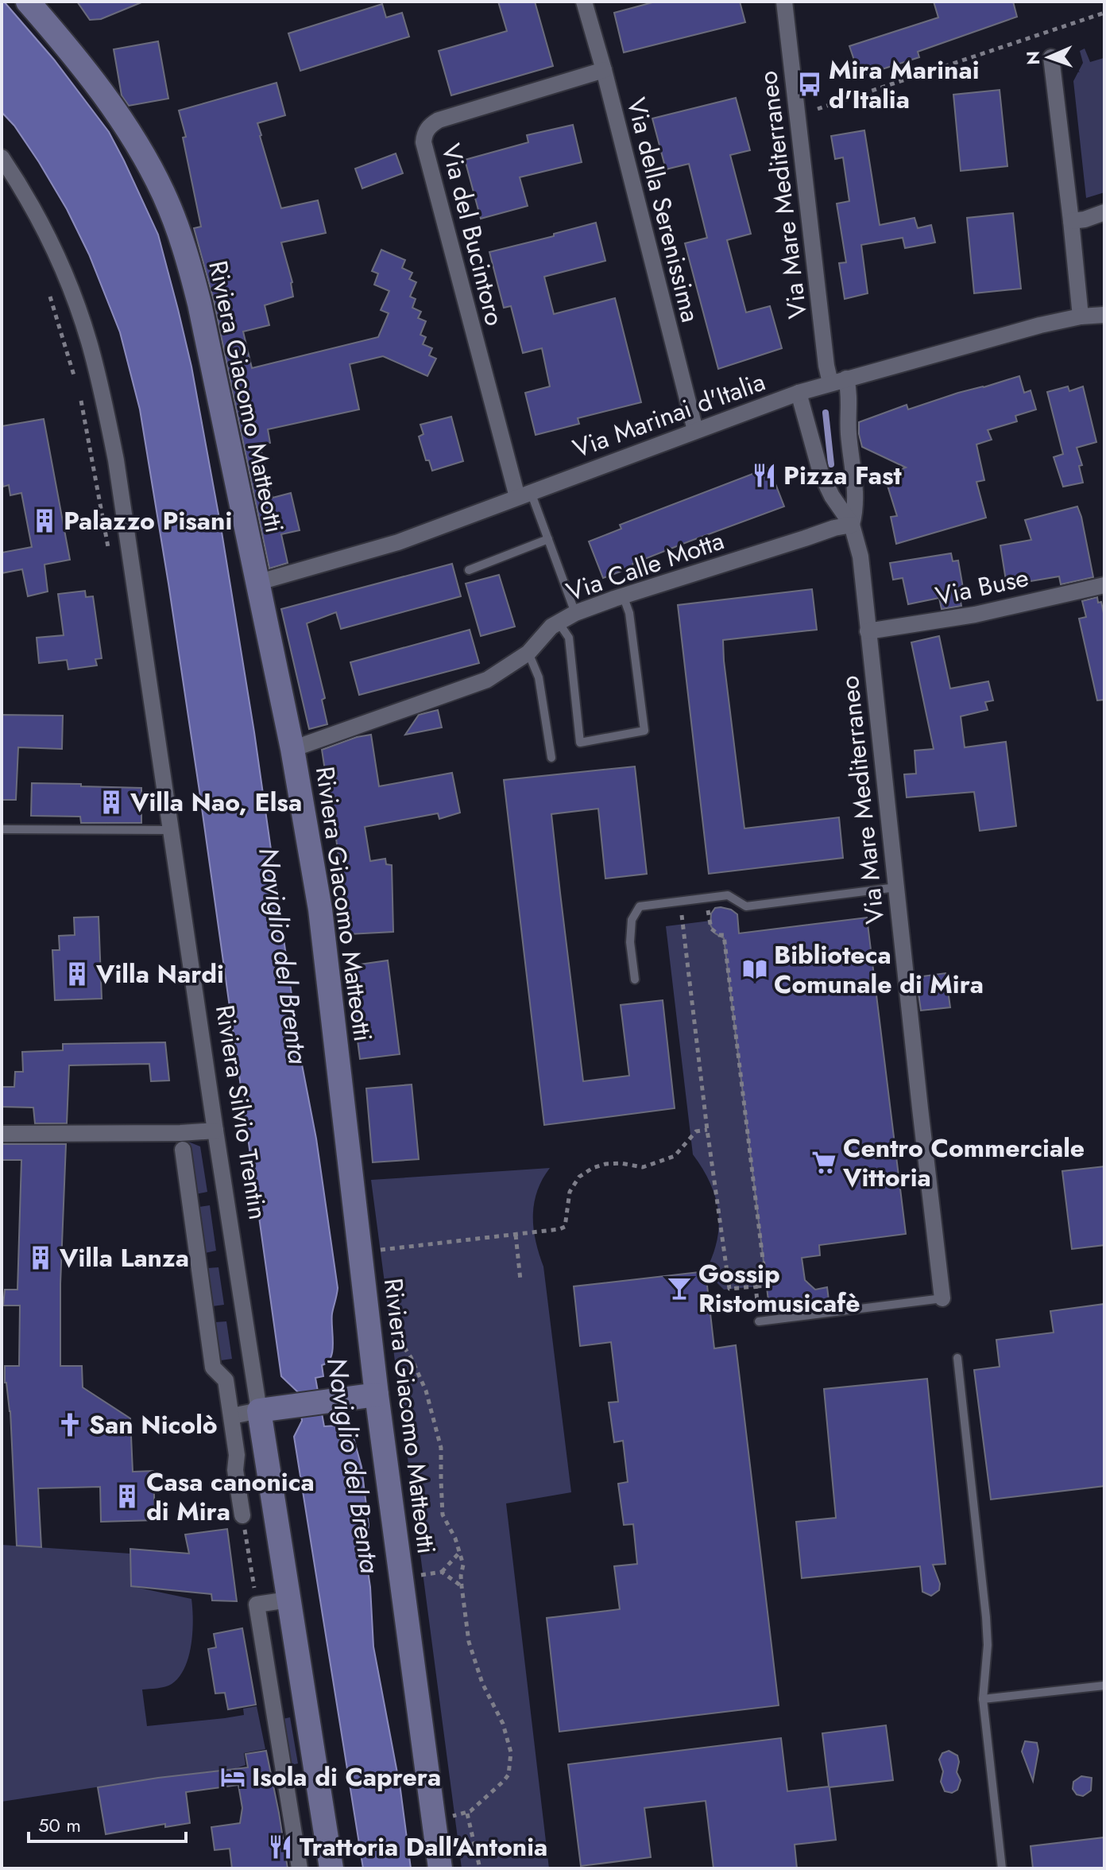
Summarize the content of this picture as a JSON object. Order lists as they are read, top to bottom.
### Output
{
  "streets": {
    "street": [
      "Via Mare Mediterraneo",
      "Via della Serenissima",
      "Via del Bucintoro",
      "Riviera Giacomo Matteotti",
      "Via Marinai d'Italia",
      "Via Calle Motta",
      "Via Buse",
      "Riviera Silvio Trentin"
    ]
  },
  "crossings": [
    ["Via Mare Mediterraneo", "Via Marinai d'Italia"],
    ["Via Mare Mediterraneo", "Via Calle Motta"],
    ["Via Mare Mediterraneo", "Via Buse"],
    ["Via della Serenissima", "Via del Bucintoro"],
    ["Via della Serenissima", "Via Marinai d'Italia"],
    ["Via del Bucintoro", "Via Marinai d'Italia"],
    ["Riviera Giacomo Matteotti", "Via Marinai d'Italia"],
    ["Riviera Giacomo Matteotti", "Via Calle Motta"]
  ],
  "water": ["Naviglio del Brenta"],
  "places": {
    "bus stop": ["Mira Marinai d'Italia"],
    "restaurant": ["Pizza Fast", "Trattoria Dall'Antonia"],
    "building": [
      "Palazzo Pisani",
      "Villa Nao, Elsa",
      "Villa Nardi",
      "Villa Lanza",
      "Casa canonica di Mira"
    ],
    "library": ["Biblioteca Comunale di Mira"],
    "supermarket": ["Centro Commerciale Vittoria"],
    "bar": ["Gossip Ristomusicafè"],
    "church": ["San Nicolò"],
    "hotel": ["Isola di Caprera"]
  },
  "scale_bar": "50 m",
  "north": "left"
}
